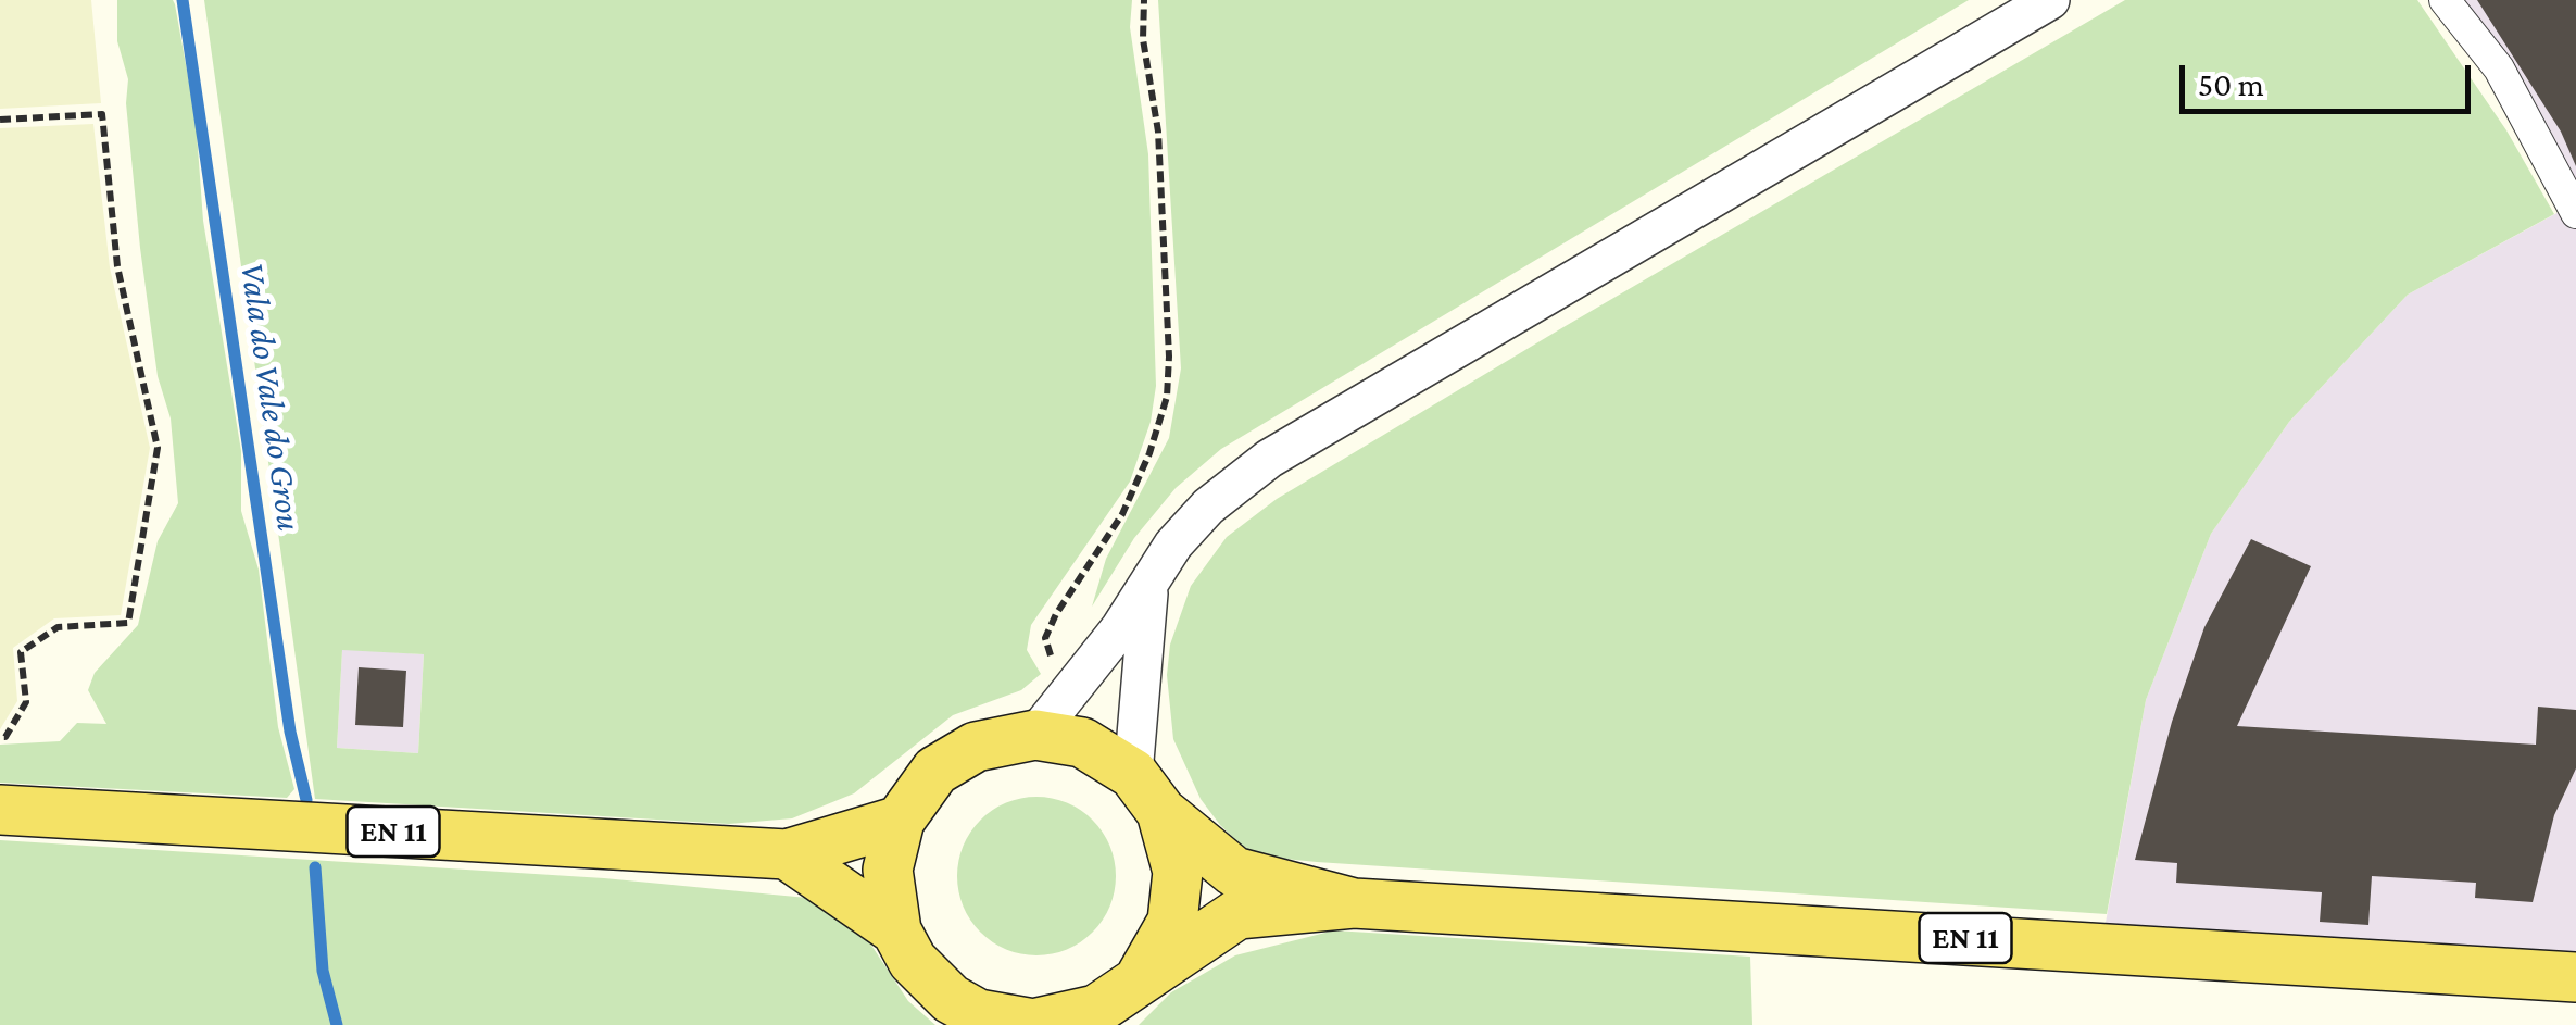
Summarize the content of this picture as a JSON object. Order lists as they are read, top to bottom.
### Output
{
  "streets": {
    "main road": ["EN 11"]
  },
  "water": ["Vala do Vale do Grou"],
  "scale_bar": "50 m"
}
